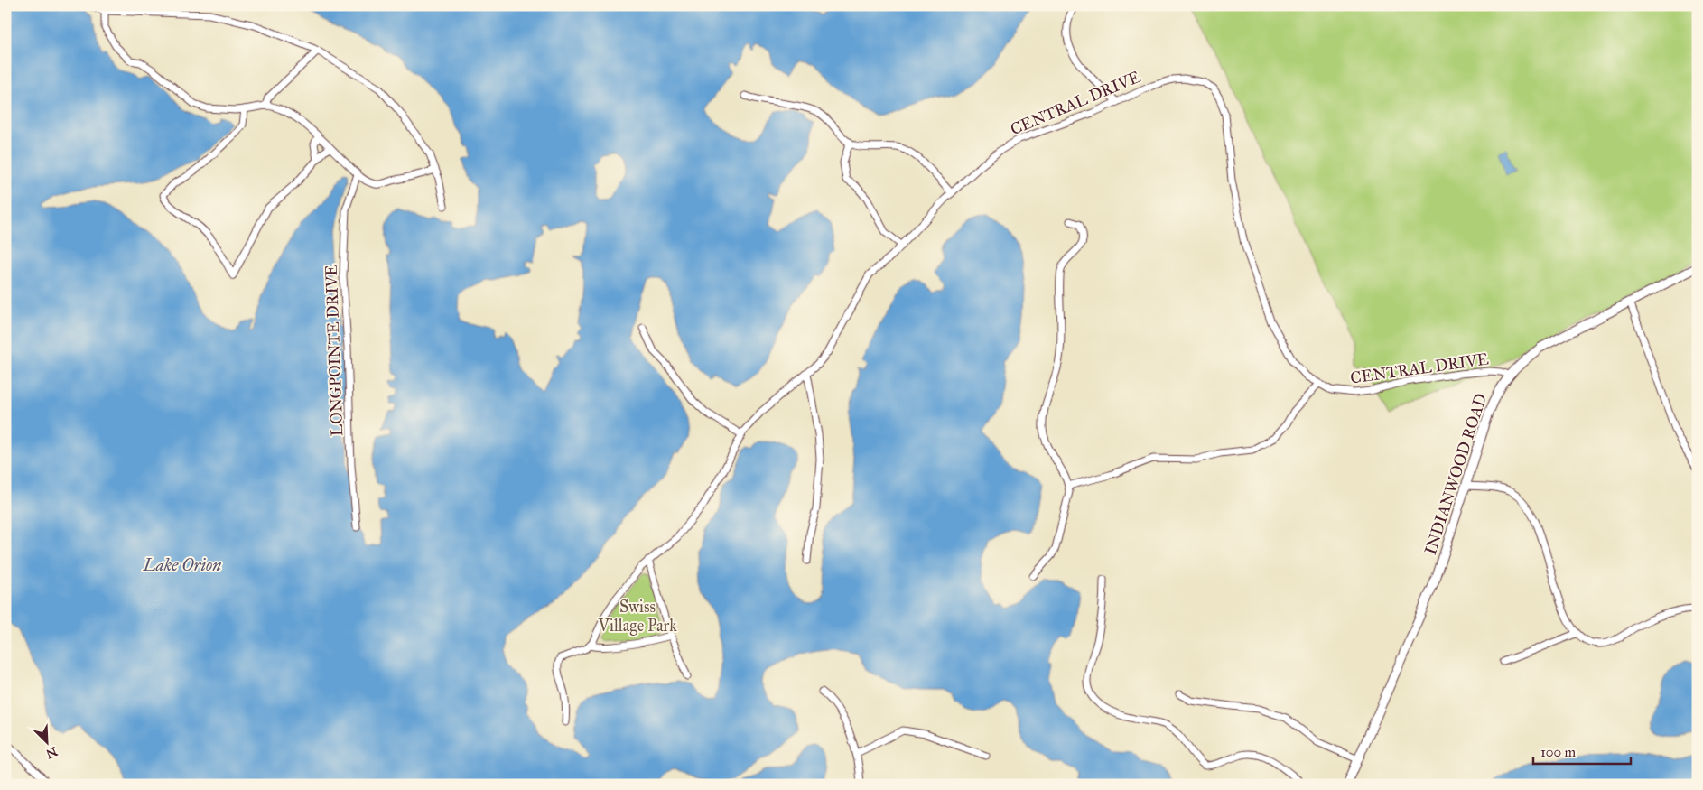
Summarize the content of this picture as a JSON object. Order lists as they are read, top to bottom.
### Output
{
  "streets": {
    "street": ["CENTRAL DRIVE", "LONGPOINTE DRIVE", "INDIANWOOD ROAD"]
  },
  "crossings": [
    ["CENTRAL DRIVE", "INDIANWOOD ROAD"]
  ],
  "water": ["Lake Orion"],
  "parks": ["Swiss Village Park"],
  "scale_bar": "100 m",
  "north": "bottom right"
}
